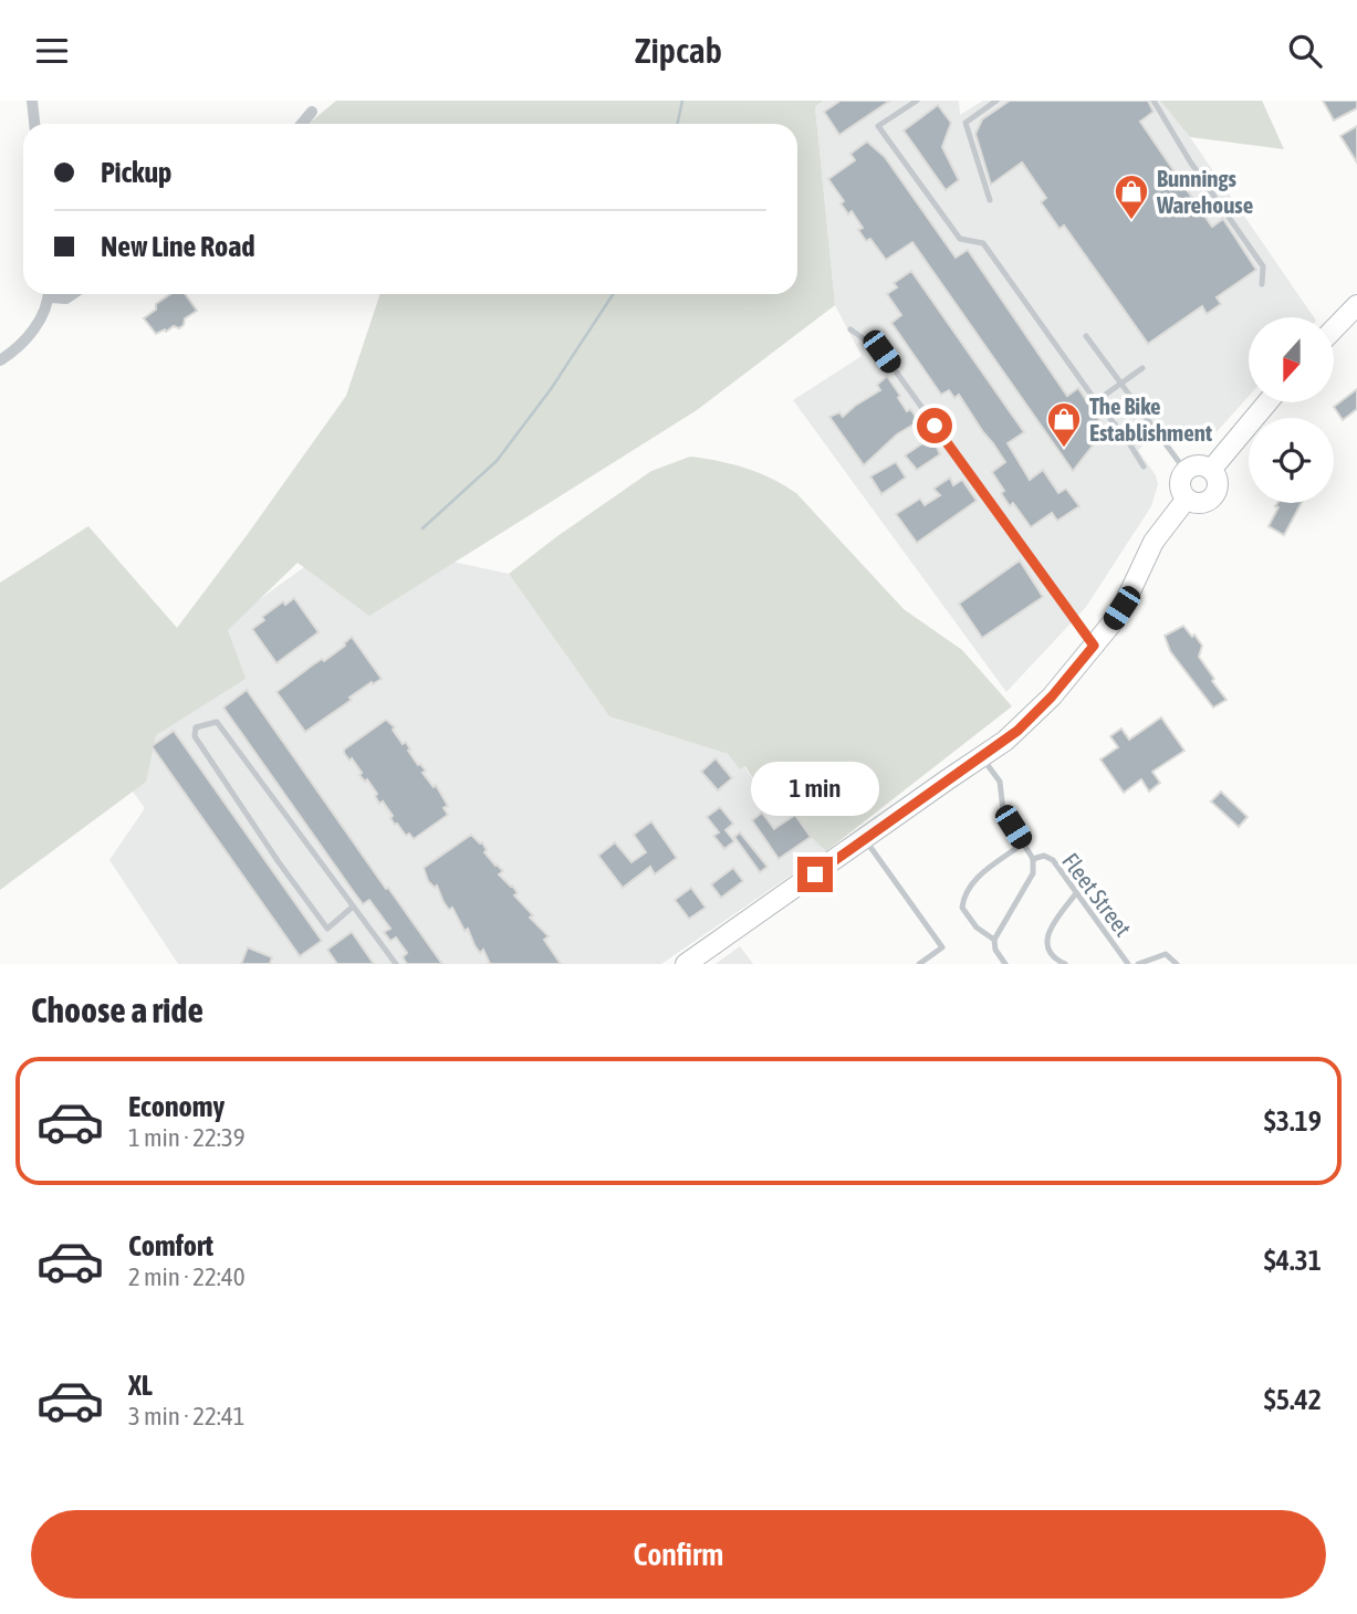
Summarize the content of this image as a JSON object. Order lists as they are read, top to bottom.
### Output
{
  "streets": {
    "lane": ["Fleet Street"]
  },
  "places": {
    "shop": ["Bunnings Warehouse", "The Bike Establishment"]
  },
  "north": "bottom",
  "page": {
    "header": "Zipcab",
    "banner": ["Pickup", "New Line Road"],
    "bubble": "1 min",
    "heading": "Choose a ride",
    "list": [
      {
        "name": "Economy",
        "note": "1 min · 22:39",
        "value": "$3.19"
      },
      {
        "name": "Comfort",
        "note": "2 min · 22:40",
        "value": "$4.31"
      },
      {
        "name": "XL",
        "note": "3 min · 22:41",
        "value": "$5.42"
      }
    ],
    "buttons": "Confirm"
  }
}
